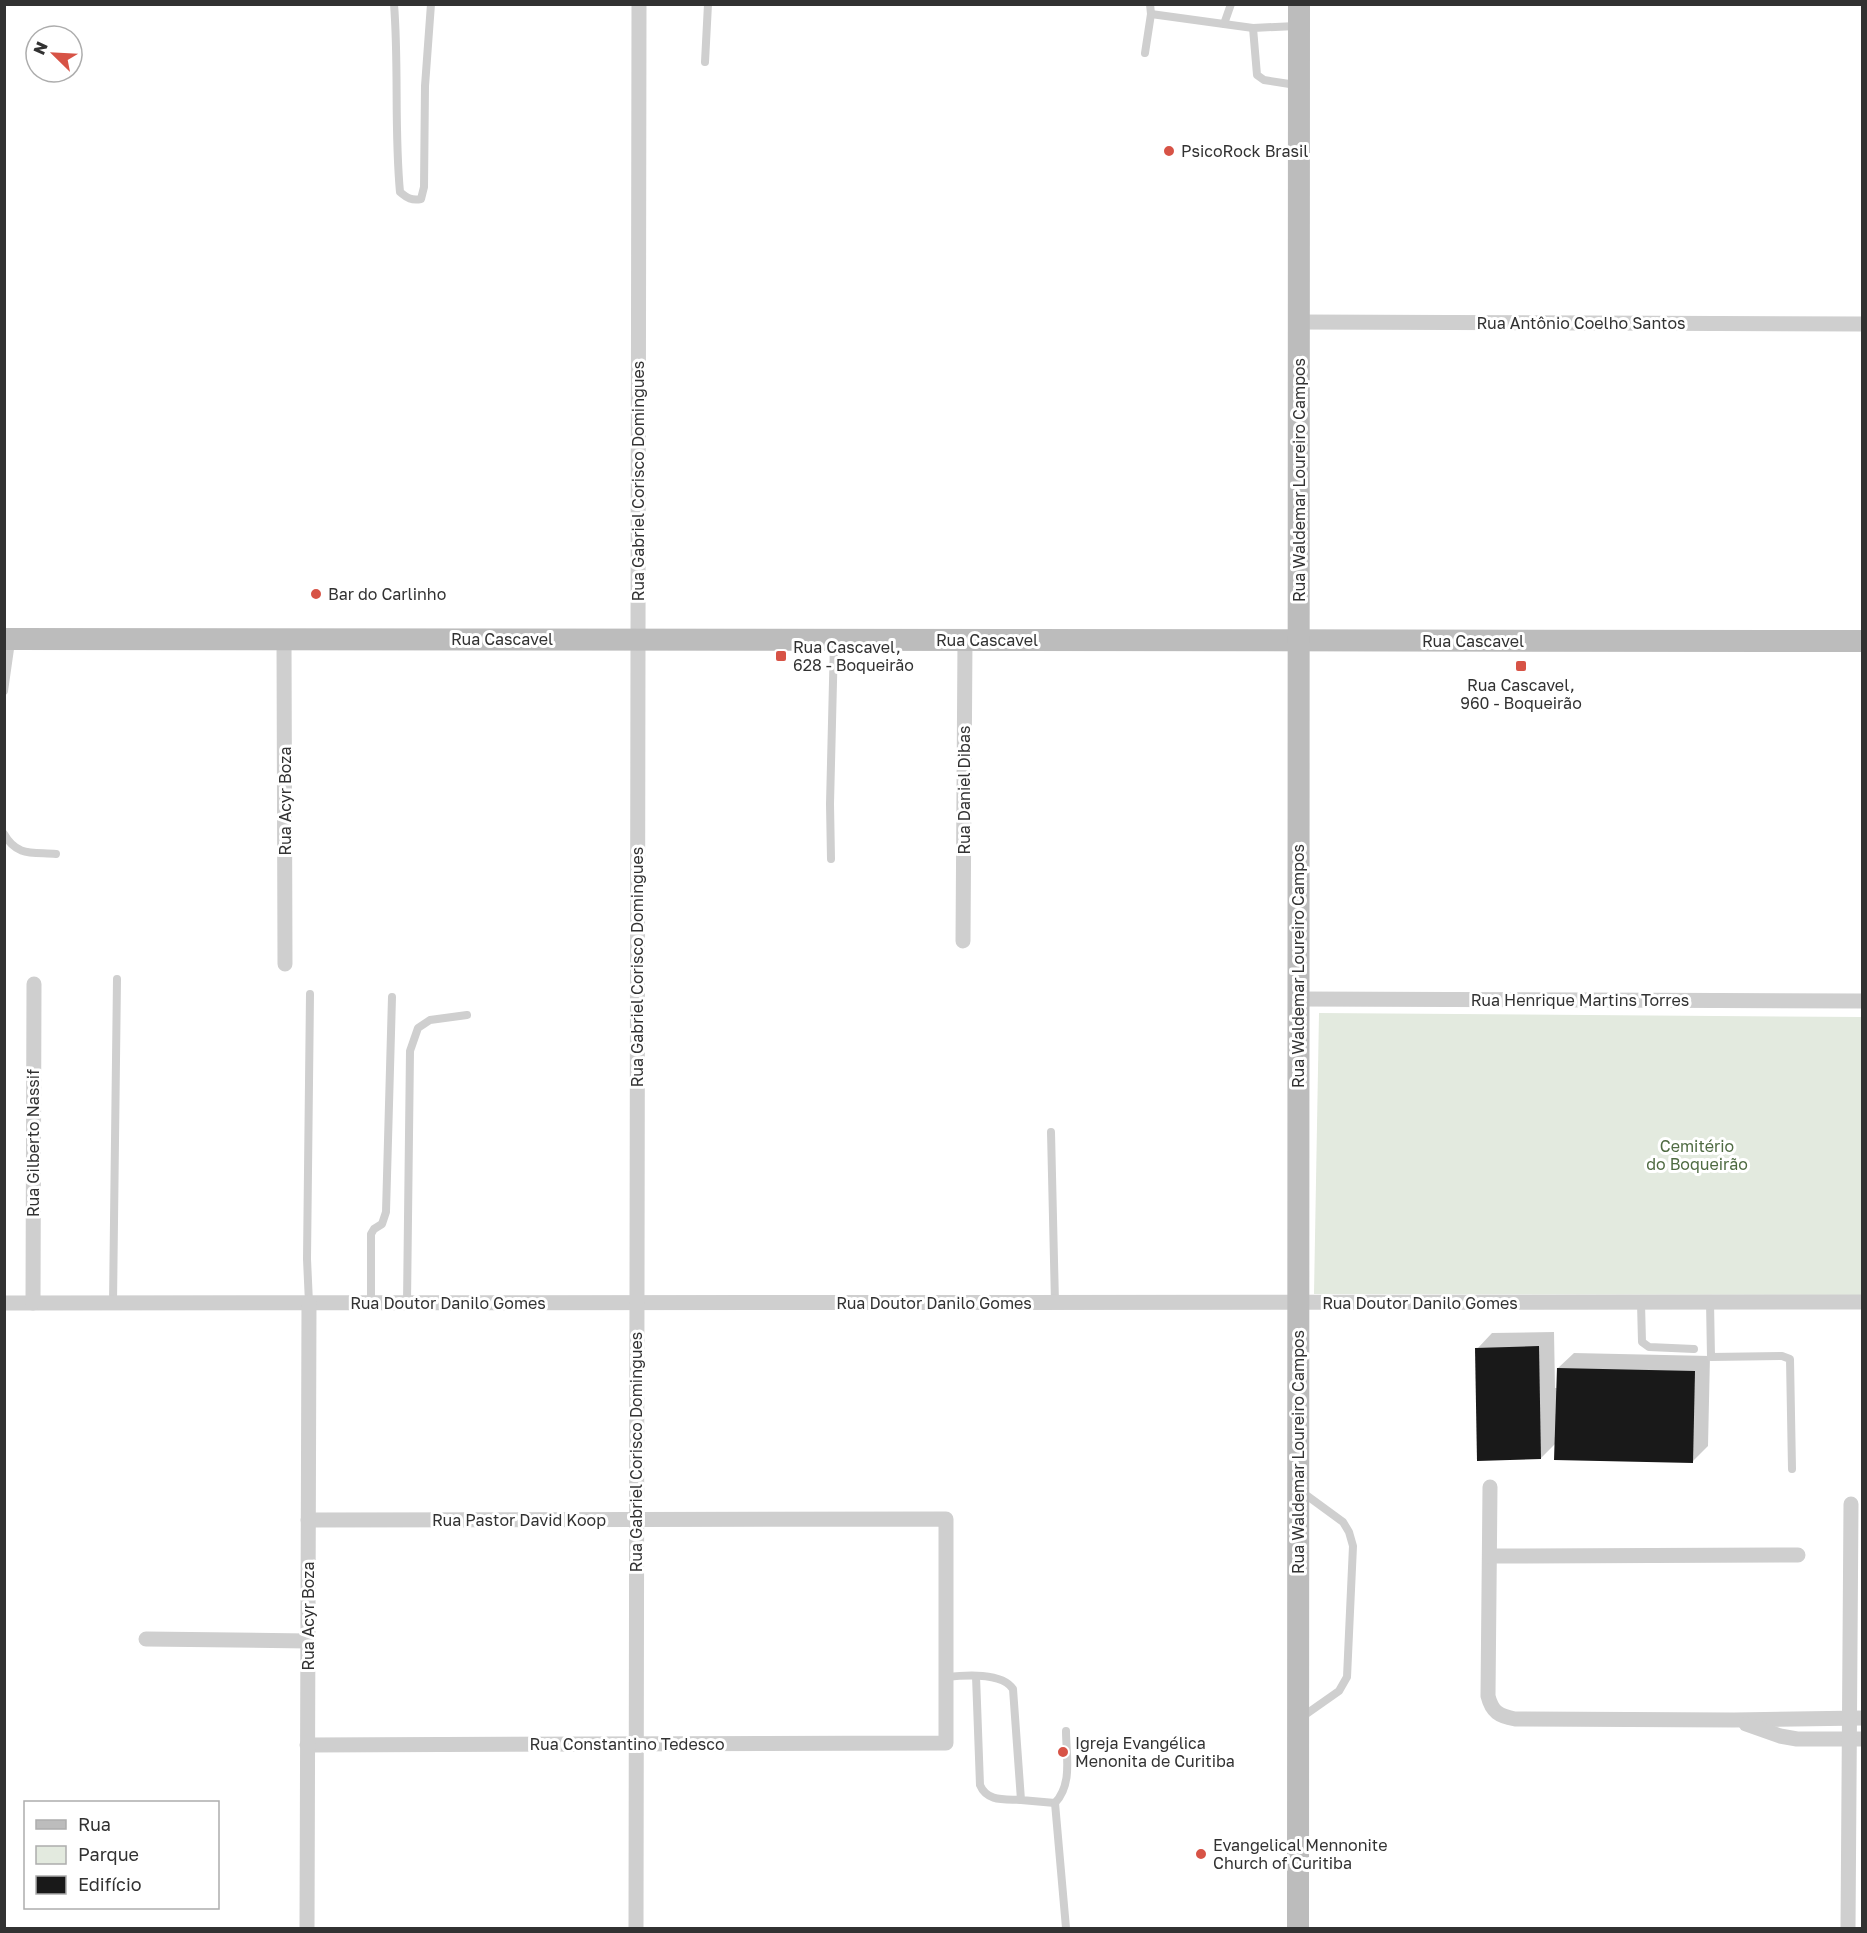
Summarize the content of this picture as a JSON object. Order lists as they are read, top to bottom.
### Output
{
  "streets": {
    "main road": ["Rua Waldemar Loureiro Campos", "Rua Cascavel"],
    "street": [
      "Rua Antônio Coelho Santos",
      "Rua Gabriel Corisco Domingues",
      "Rua Daniel Dibas",
      "Rua Acyr Boza",
      "Rua Henrique Martins Torres",
      "Rua Gilberto Nassif",
      "Rua Doutor Danilo Gomes",
      "Rua Pastor David Koop",
      "Rua Constantino Tedesco"
    ]
  },
  "crossings": [
    ["Rua Antônio Coelho Santos", "Rua Waldemar Loureiro Campos"],
    ["Rua Waldemar Loureiro Campos", "Rua Cascavel"],
    ["Rua Waldemar Loureiro Campos", "Rua Henrique Martins Torres"],
    ["Rua Waldemar Loureiro Campos", "Rua Doutor Danilo Gomes"],
    ["Rua Gabriel Corisco Domingues", "Rua Cascavel"],
    ["Rua Gabriel Corisco Domingues", "Rua Doutor Danilo Gomes"],
    ["Rua Gabriel Corisco Domingues", "Rua Pastor David Koop"],
    ["Rua Gabriel Corisco Domingues", "Rua Constantino Tedesco"],
    ["Rua Cascavel", "Rua Daniel Dibas"],
    ["Rua Cascavel", "Rua Acyr Boza"],
    ["Rua Acyr Boza", "Rua Doutor Danilo Gomes"],
    ["Rua Acyr Boza", "Rua Pastor David Koop"],
    ["Rua Acyr Boza", "Rua Constantino Tedesco"],
    ["Rua Gilberto Nassif", "Rua Doutor Danilo Gomes"],
    ["Rua Pastor David Koop", "Rua Constantino Tedesco"]
  ],
  "parks": ["Cemitério do Boqueirão"],
  "places": {
    "other": [
      "PsicoRock Brasil",
      "Bar do Carlinho",
      "Igreja Evangélica Menonita de Curitiba",
      "Evangelical Mennonite Church of Curitiba"
    ],
    "transit": ["Rua Cascavel, 628 - Boqueirão", "Rua Cascavel, 960 - Boqueirão"]
  },
  "legend": ["Rua", "Parque", "Edifício"],
  "north": "top left"
}
